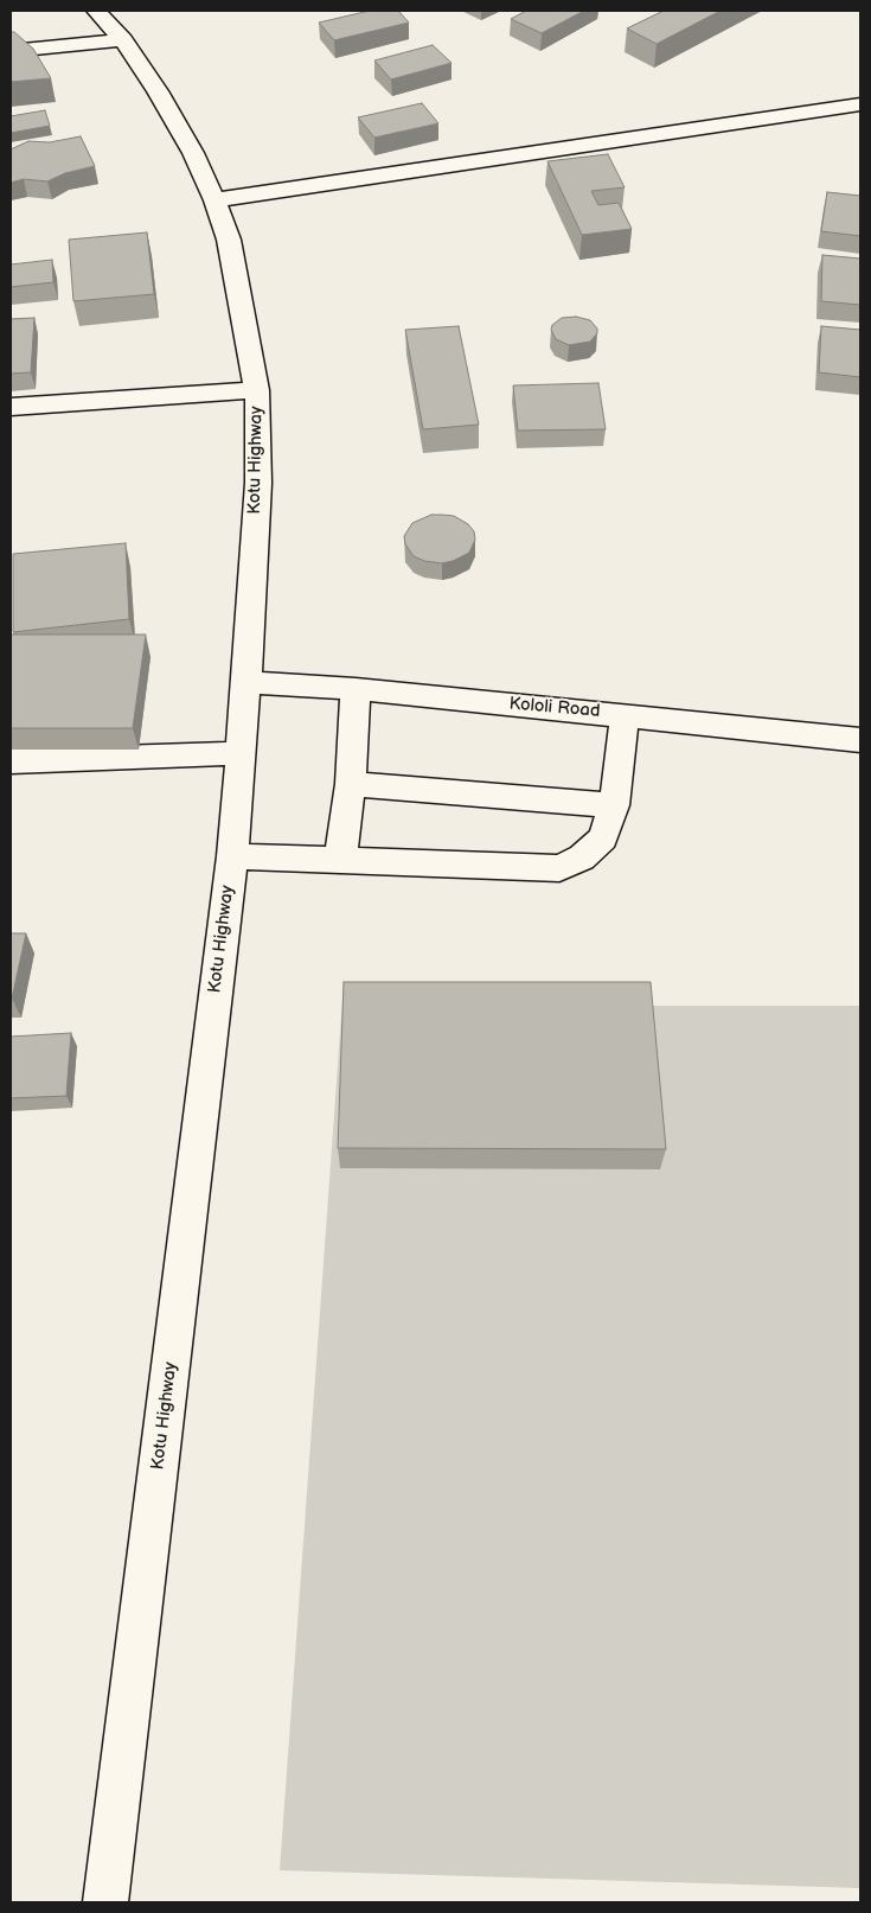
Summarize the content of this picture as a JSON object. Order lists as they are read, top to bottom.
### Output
{
  "streets": {
    "street": ["Kotu Highway", "Kololi Road"]
  },
  "crossings": [
    ["Kotu Highway", "Kololi Road"]
  ]
}
